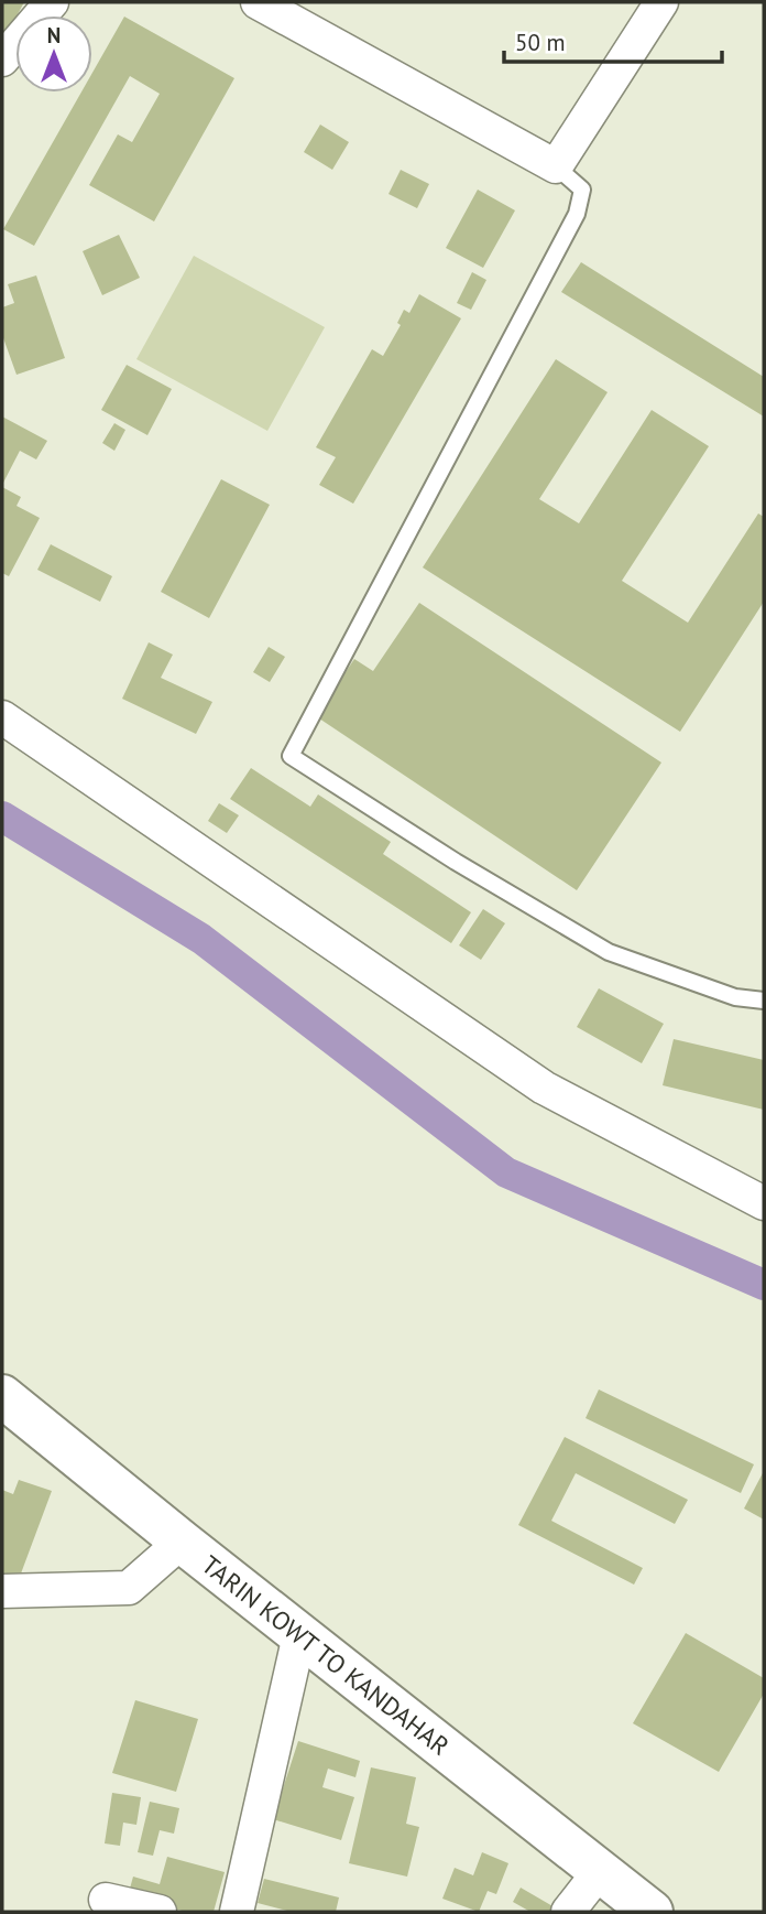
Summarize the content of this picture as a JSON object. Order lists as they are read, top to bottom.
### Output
{
  "streets": {
    "main road": ["TARIN KOWT TO KANDAHAR"]
  },
  "scale_bar": "50 m",
  "north": "top"
}
